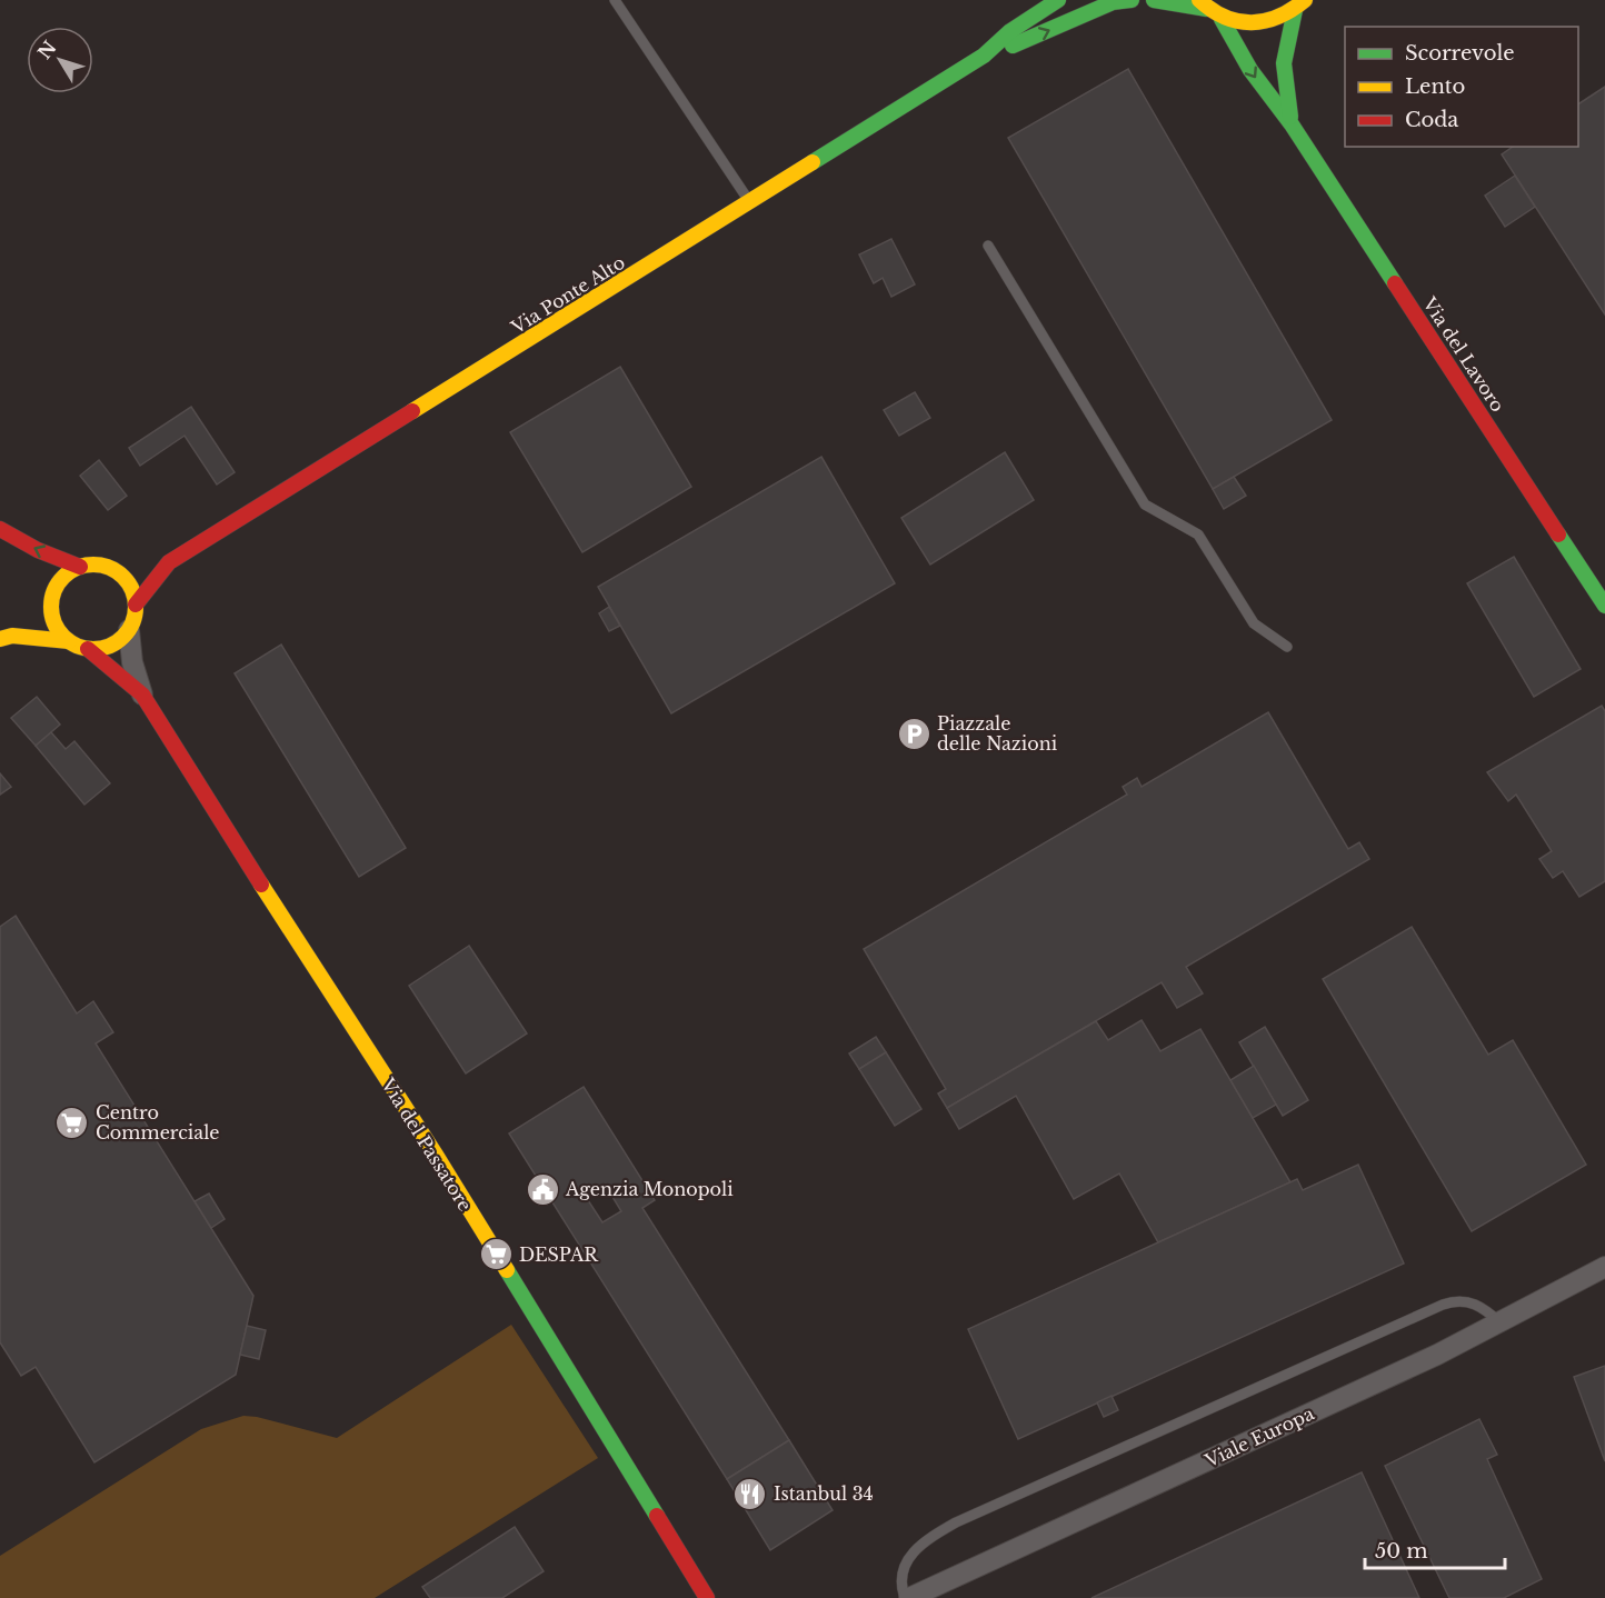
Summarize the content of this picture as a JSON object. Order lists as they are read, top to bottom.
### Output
{
  "streets": {
    "main road": ["Via Ponte Alto", "Via del Lavoro", "Via del Passatore"],
    "street": ["Viale Europa"]
  },
  "crossings": [
    ["Via Ponte Alto", "Via del Passatore"]
  ],
  "places": {
    "parking": ["Piazzale delle Nazioni"],
    "supermarket": ["Centro Commerciale", "DESPAR"],
    "public building": ["Agenzia Monopoli"],
    "restaurant": ["Istanbul 34"]
  },
  "legend": ["Scorrevole", "Lento", "Coda"],
  "scale_bar": "50 m",
  "north": "top left"
}
